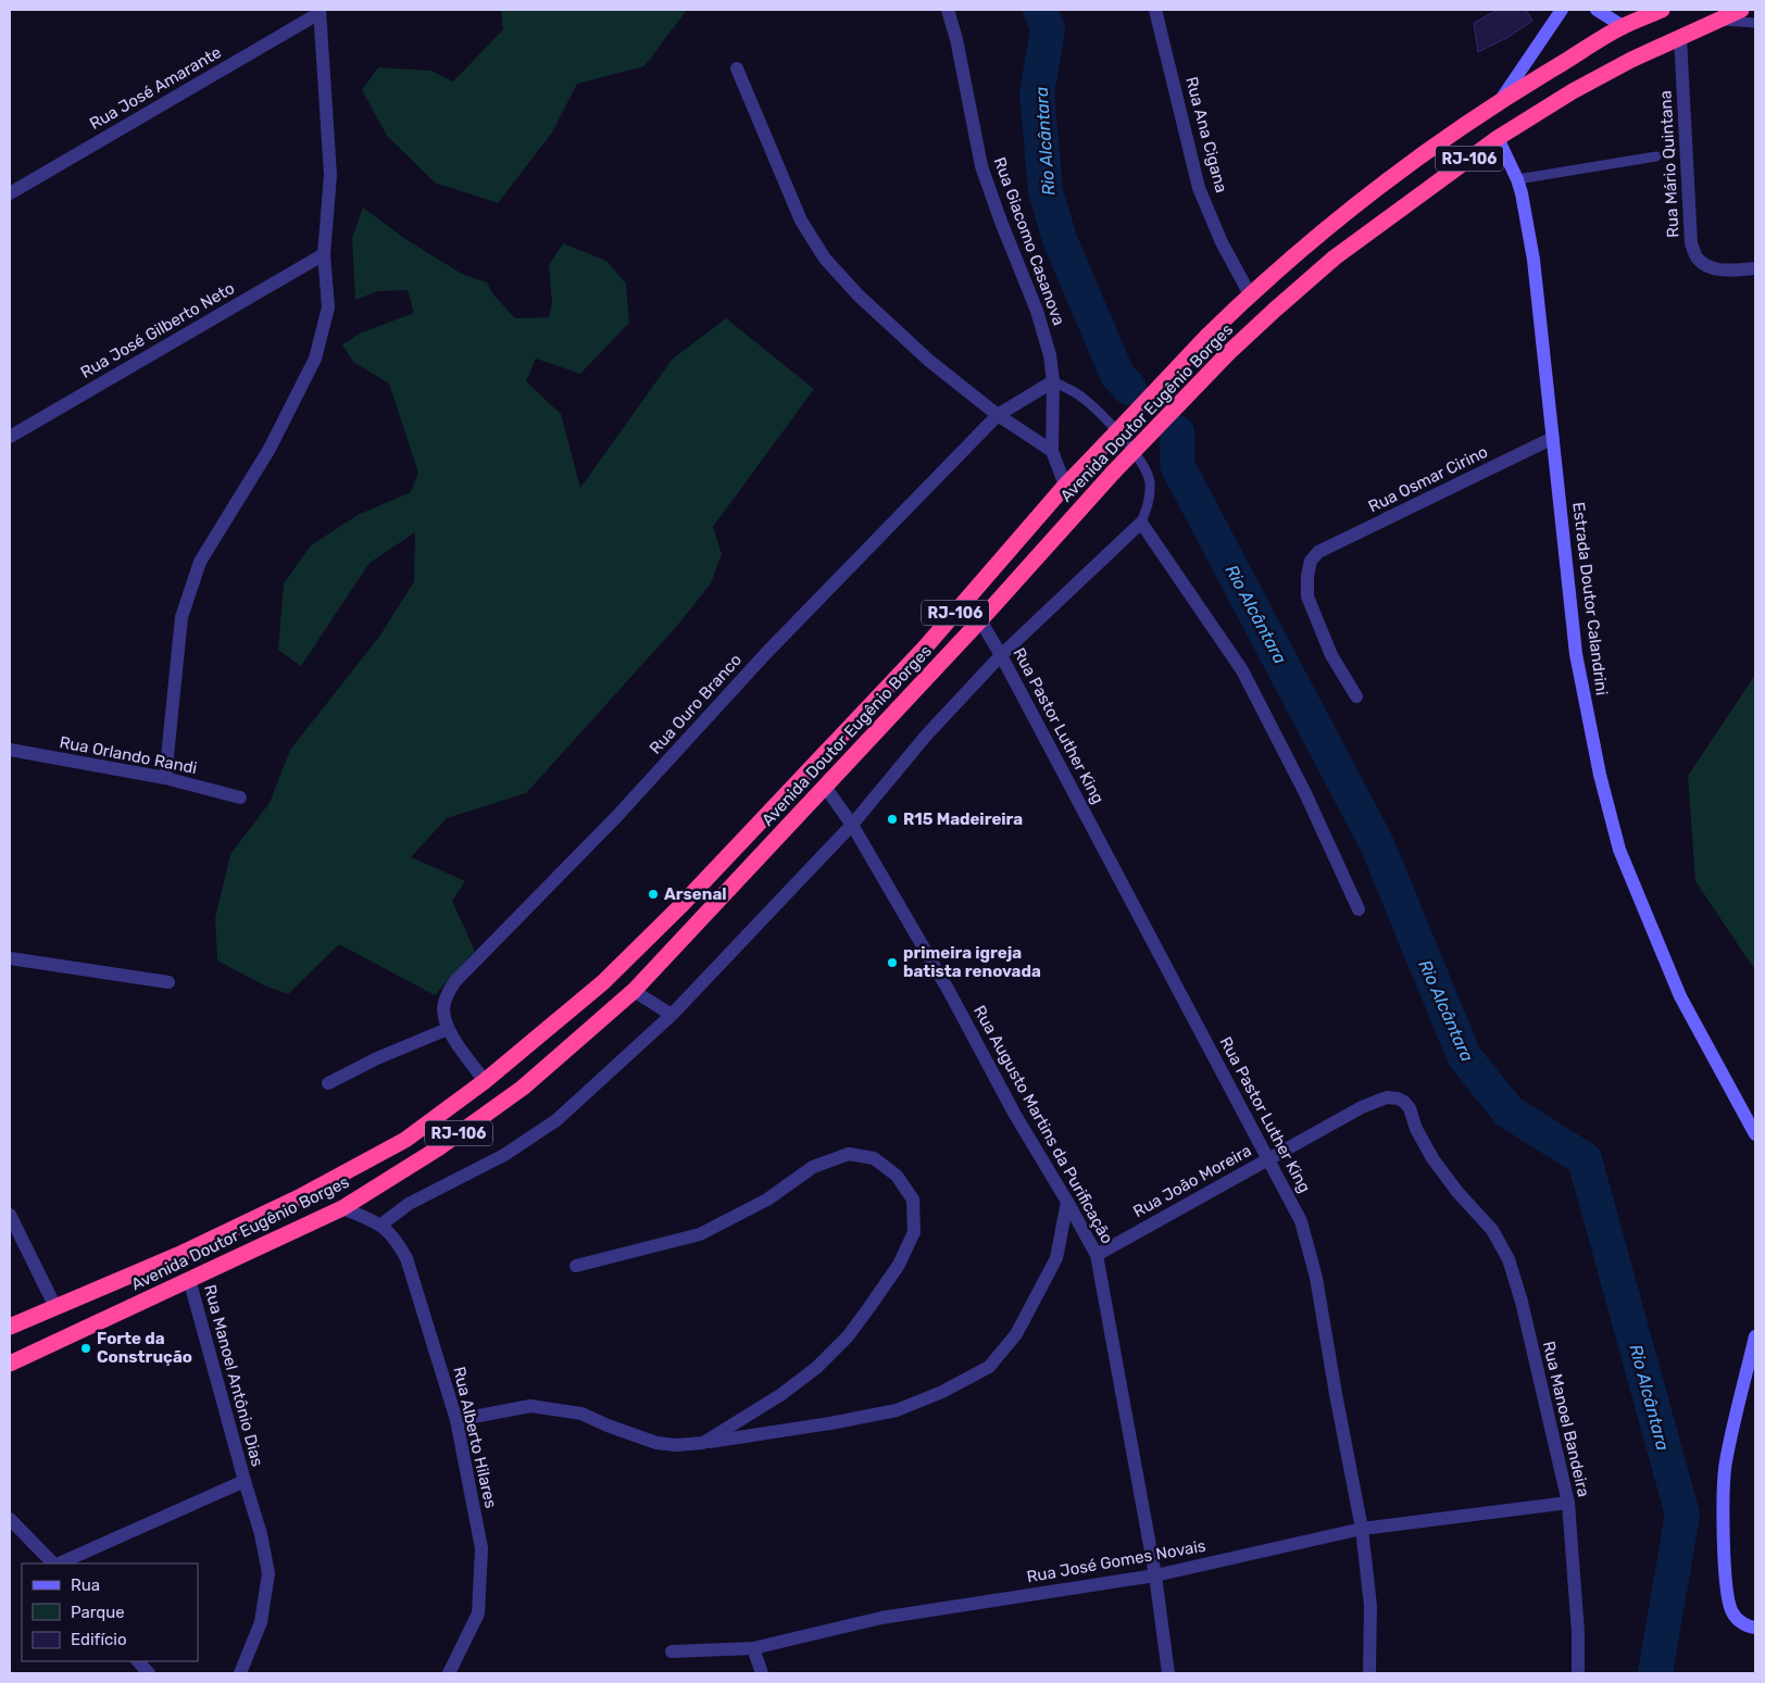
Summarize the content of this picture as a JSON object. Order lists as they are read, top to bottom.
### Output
{
  "streets": {
    "highway": ["RJ-106", "Avenida Doutor Eugênio Borges"],
    "street": [
      "Rua José Amarante",
      "Rua Ana Cigana",
      "Rua Mário Quintana",
      "Rua Giacomo Casanova",
      "Rua José Gilberto Neto",
      "Rua Osmar Cirino",
      "Estrada Doutor Calandrini",
      "Rua Ouro Branco",
      "Rua Pastor Luther King",
      "Rua Orlando Randi",
      "Rua Augusto Martins da Purificação",
      "Rua João Moreira",
      "Rua Manoel Antônio Dias",
      "Rua Manoel Bandeira",
      "Rua Alberto Hilares",
      "Rua José Gomes Novais"
    ]
  },
  "crossings": [
    ["Rua Ana Cigana", "Avenida Doutor Eugênio Borges"],
    ["Rua Mário Quintana", "Avenida Doutor Eugênio Borges"],
    ["Rua Giacomo Casanova", "Avenida Doutor Eugênio Borges"],
    ["Rua Giacomo Casanova", "Rua Ouro Branco"],
    ["Avenida Doutor Eugênio Borges", "Estrada Doutor Calandrini"],
    ["Avenida Doutor Eugênio Borges", "Rua Ouro Branco"],
    ["Avenida Doutor Eugênio Borges", "Rua Pastor Luther King"],
    ["Avenida Doutor Eugênio Borges", "Rua Augusto Martins da Purificação"],
    ["Avenida Doutor Eugênio Borges", "Rua Manoel Antônio Dias"],
    ["Avenida Doutor Eugênio Borges", "Rua Alberto Hilares"],
    ["Rua Osmar Cirino", "Estrada Doutor Calandrini"],
    ["Rua Pastor Luther King", "Rua João Moreira"],
    ["Rua Pastor Luther King", "Rua José Gomes Novais"],
    ["Rua Augusto Martins da Purificação", "Rua João Moreira"],
    ["Rua Augusto Martins da Purificação", "Rua José Gomes Novais"],
    ["Rua João Moreira", "Rua Manoel Bandeira"],
    ["Rua Manoel Bandeira", "Rua José Gomes Novais"]
  ],
  "water": ["Rio Alcântara"],
  "places": [
    "R15 Madeireira",
    "Arsenal",
    "primeira igreja batista renovada",
    "Forte da Construção"
  ],
  "legend": ["Rua", "Parque", "Edifício"]
}
